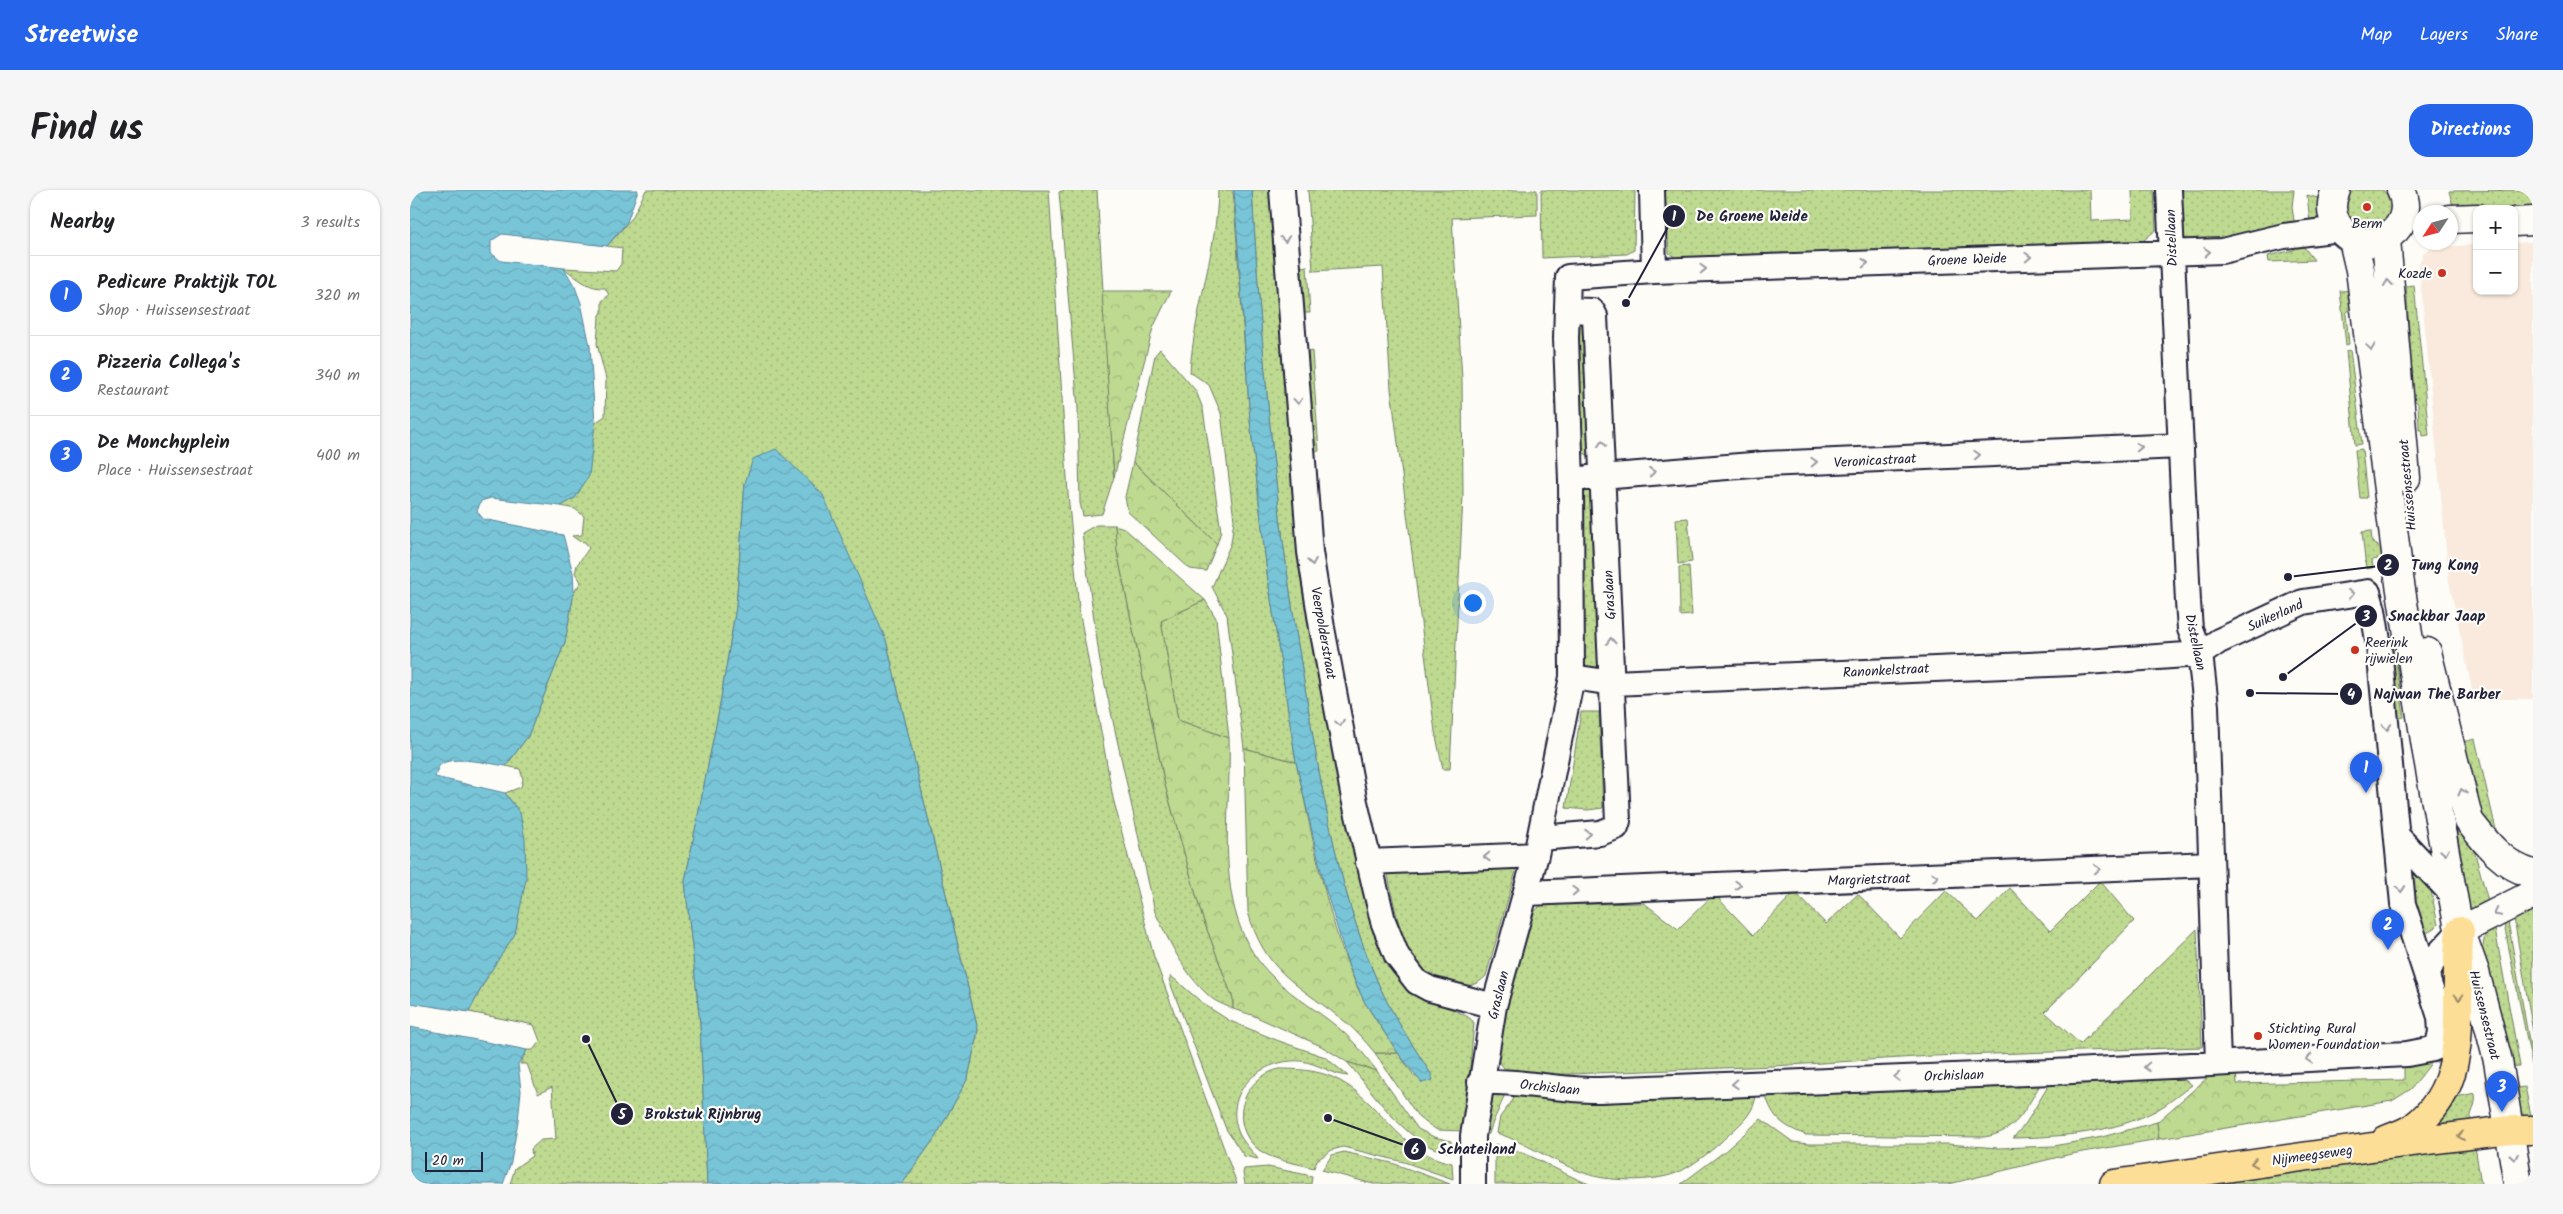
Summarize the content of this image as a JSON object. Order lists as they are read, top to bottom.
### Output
{
  "streets": {
    "main road": ["Nijmeegseweg"],
    "street": [
      "Distellaan",
      "Groene Weide",
      "Veronicastraat",
      "Huissensestraat",
      "Graslaan",
      "Suikerland",
      "Veerpolderstraat",
      "Ranonkelstraat",
      "Margrietstraat",
      "Orchislaan"
    ]
  },
  "crossings": [
    ["Distellaan", "Groene Weide"],
    ["Distellaan", "Veronicastraat"],
    ["Distellaan", "Suikerland"],
    ["Distellaan", "Ranonkelstraat"],
    ["Distellaan", "Margrietstraat"],
    ["Distellaan", "Orchislaan"],
    ["Groene Weide", "Huissensestraat"],
    ["Groene Weide", "Graslaan"],
    ["Veronicastraat", "Graslaan"],
    ["Huissensestraat", "Nijmeegseweg"],
    ["Graslaan", "Veerpolderstraat"],
    ["Graslaan", "Ranonkelstraat"],
    ["Graslaan", "Margrietstraat"],
    ["Graslaan", "Orchislaan"],
    ["Suikerland", "Ranonkelstraat"]
  ],
  "one_way": [
    "Groene Weide",
    "Veronicastraat",
    "Veerpolderstraat",
    "Margrietstraat",
    "Orchislaan",
    "Nijmeegseweg"
  ],
  "places": [
    "Berm",
    "Kozde",
    "De Groene Weide",
    "Tung Kong",
    "Reerink rijwielen",
    "Snackbar Jaap",
    "Najwan The Barber",
    "Stichting Rural Women Foundation",
    "Brokstuk Rijnbrug",
    "Schateiland"
  ],
  "scale_bar": "20 m",
  "north": "bottom left",
  "page": {
    "header": "Streetwise",
    "nav": ["Map", "Layers", "Share"],
    "title": "Find us",
    "buttons": "Directions",
    "heading": ["Nearby", "3 results"],
    "map_buttons": ["+", "−"],
    "list": [
      {
        "mark": "1",
        "name": "Pedicure Praktijk TOL",
        "note": "Shop · Huissensestraat",
        "value": "320 m"
      },
      {
        "mark": "2",
        "name": "Pizzeria Collega's",
        "note": "Restaurant",
        "value": "340 m"
      },
      {
        "mark": "3",
        "name": "De Monchyplein",
        "note": "Place · Huissensestraat",
        "value": "400 m"
      }
    ],
    "pins": ["1", "2", "3"],
    "scale": "20 m"
  }
}
